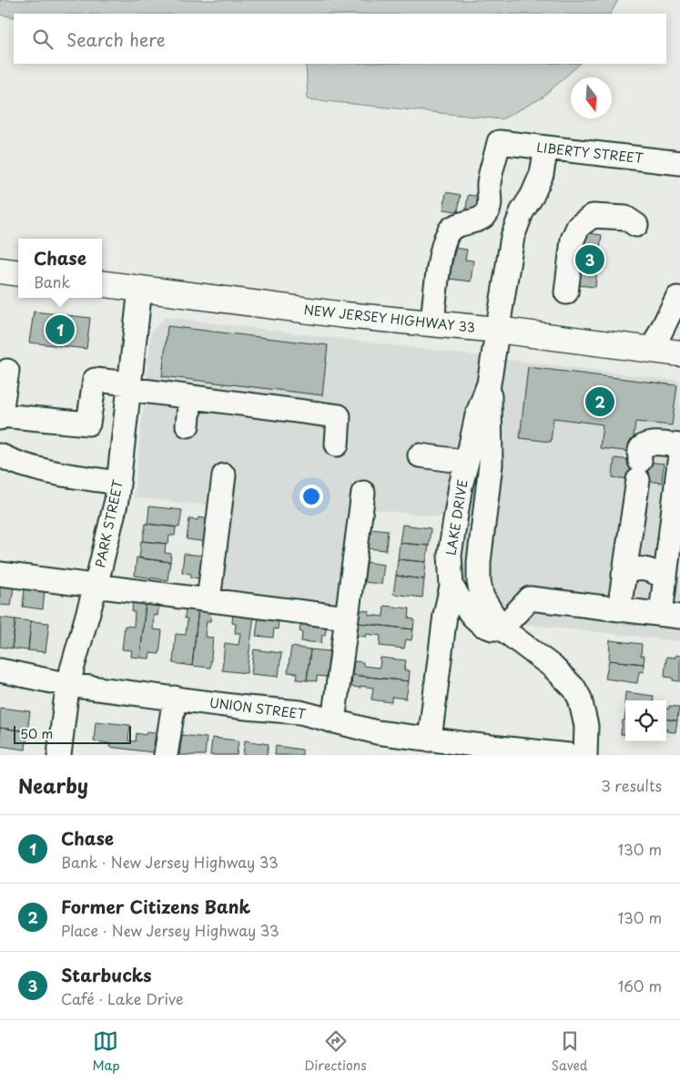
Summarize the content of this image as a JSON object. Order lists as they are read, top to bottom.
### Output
{
  "streets": {
    "main road": ["NEW JERSEY HIGHWAY 33"],
    "street": [
      "LIBERTY STREET",
      "LAKE DRIVE",
      "PARK STREET",
      "UNION STREET"
    ]
  },
  "crossings": [
    ["LIBERTY STREET", "NEW JERSEY HIGHWAY 33"],
    ["LIBERTY STREET", "LAKE DRIVE"],
    ["NEW JERSEY HIGHWAY 33", "LAKE DRIVE"],
    ["NEW JERSEY HIGHWAY 33", "PARK STREET"],
    ["PARK STREET", "UNION STREET"]
  ],
  "scale_bar": "50 m",
  "north": "bottom",
  "page": {
    "search": "Search here",
    "popup": ["Chase", "Bank"],
    "pins": ["3", "1", "2"],
    "scale": "50 m",
    "heading": ["Nearby", "3 results"],
    "list": [
      {
        "mark": "1",
        "name": "Chase",
        "note": "Bank · New Jersey Highway 33",
        "value": "130 m"
      },
      {
        "mark": "2",
        "name": "Former Citizens Bank",
        "note": "Place · New Jersey Highway 33",
        "value": "130 m"
      },
      {
        "mark": "3",
        "name": "Starbucks",
        "note": "Café · Lake Drive",
        "value": "160 m"
      }
    ],
    "nav": ["Map", "Directions", "Saved"]
  }
}
